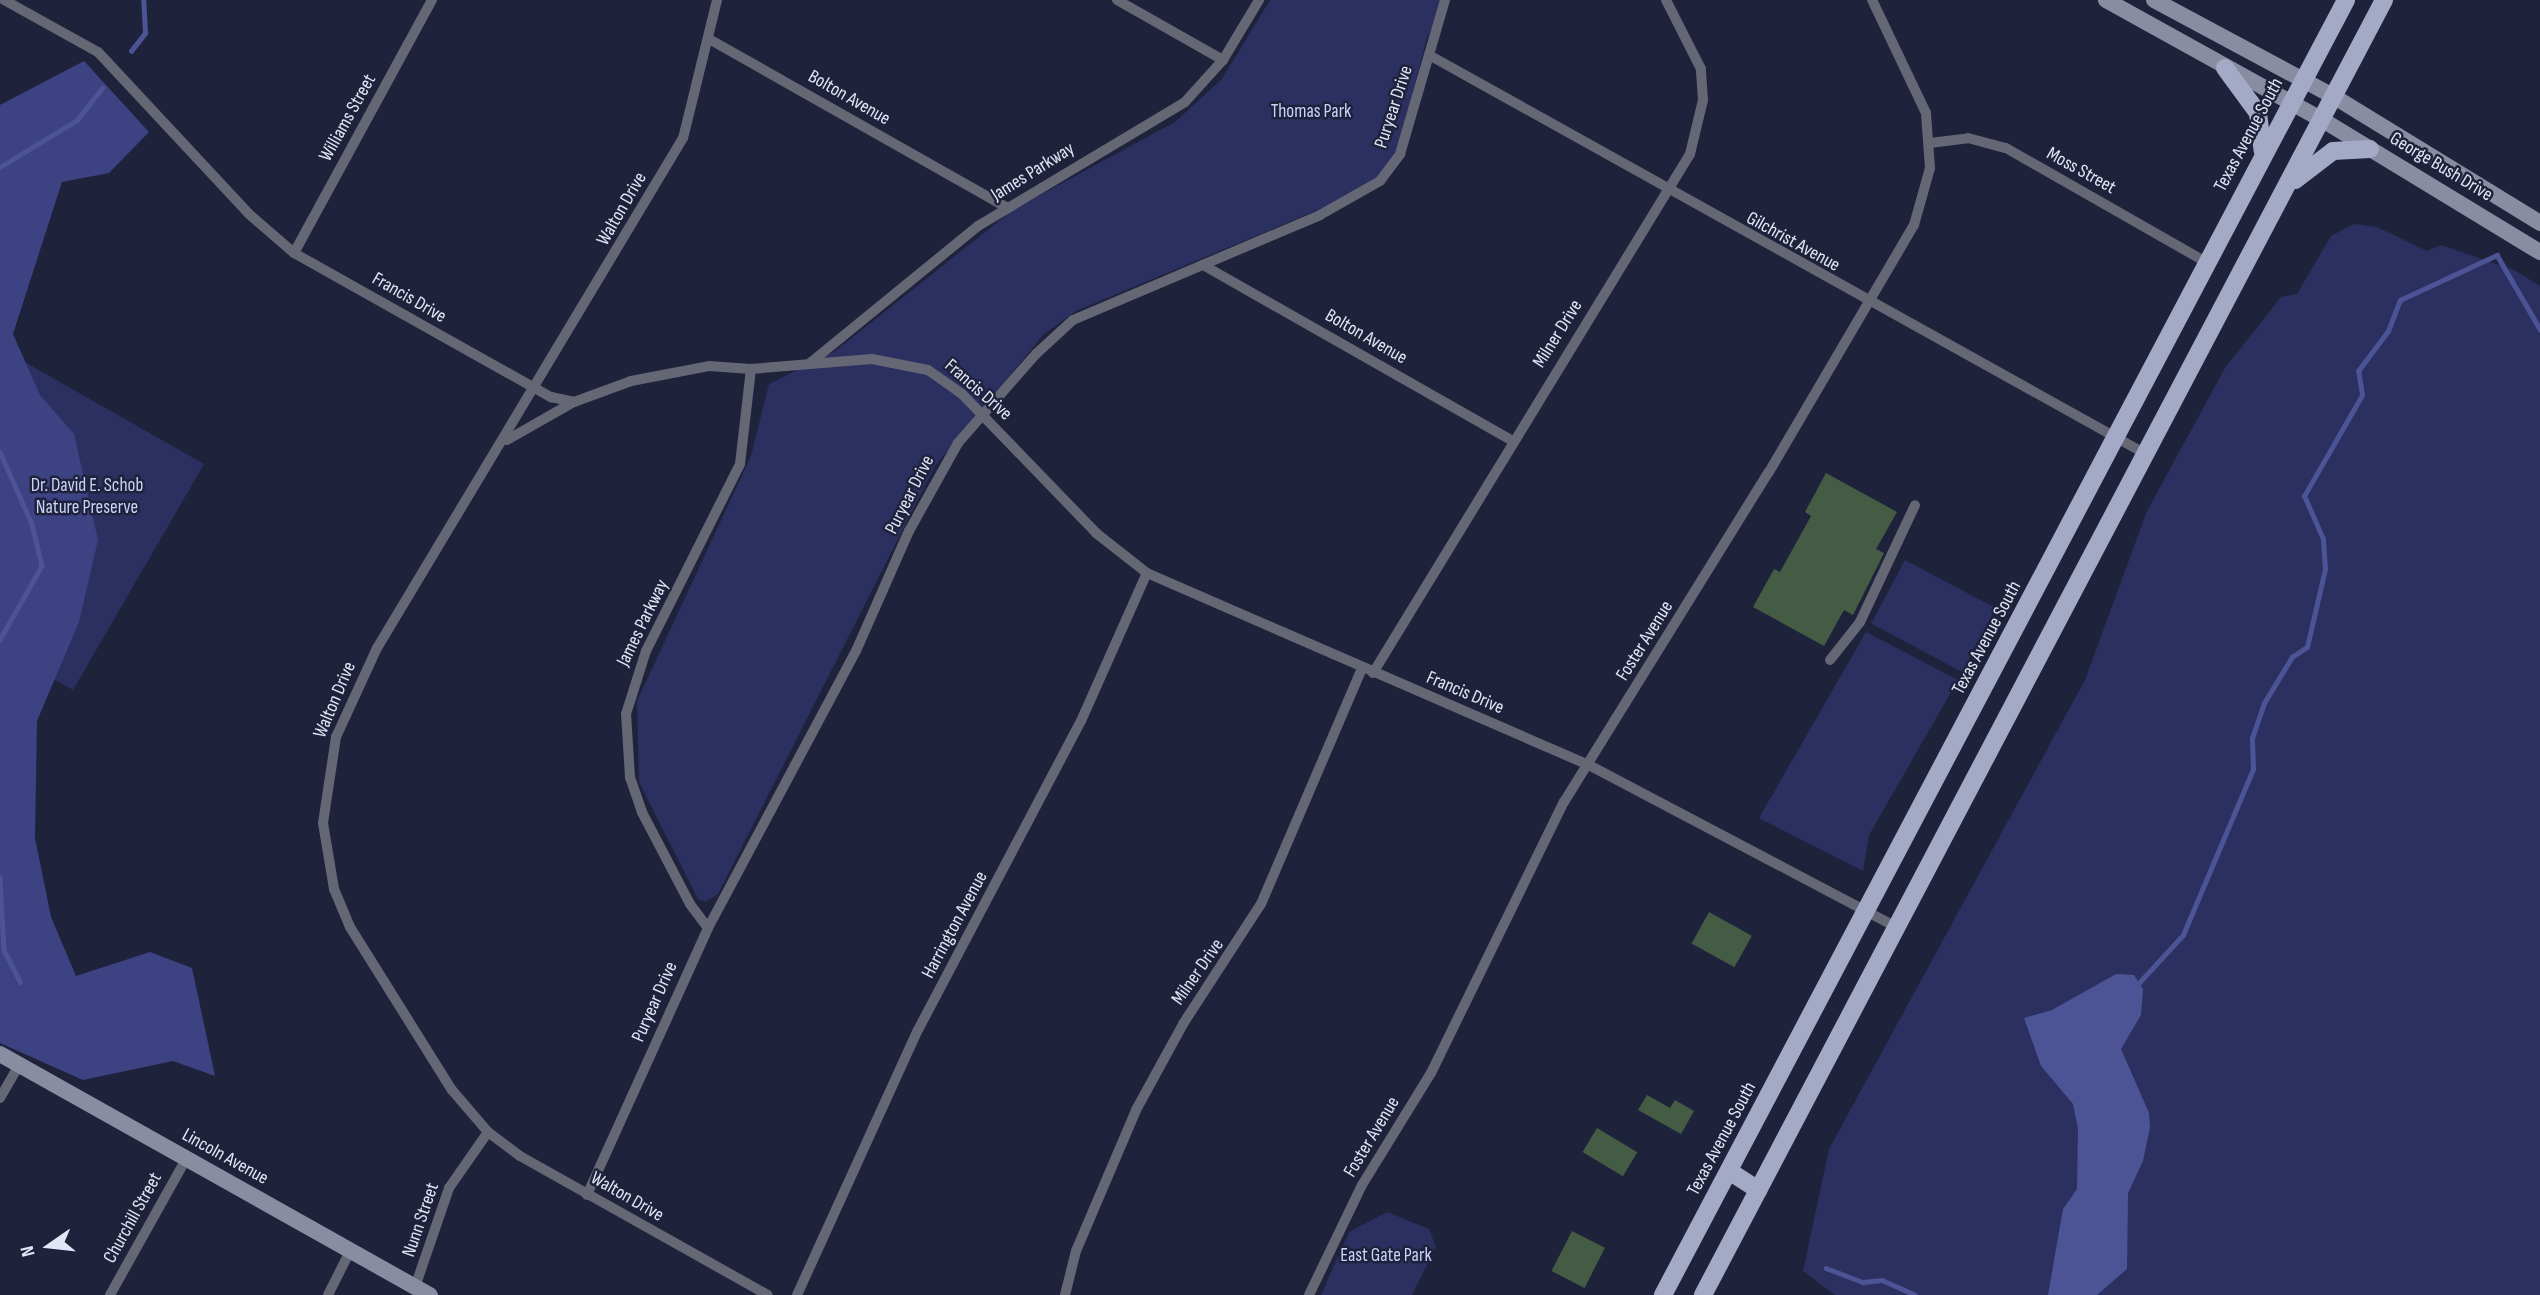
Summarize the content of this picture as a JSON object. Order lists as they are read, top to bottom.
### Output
{
  "streets": {
    "main road": ["Texas Avenue South"],
    "street": [
      "Bolton Avenue",
      "Puryear Drive",
      "Williams Street",
      "George Bush Drive",
      "Moss Street",
      "James Parkway",
      "Walton Drive",
      "Gilchrist Avenue",
      "Francis Drive",
      "Milner Drive",
      "Foster Avenue",
      "Harrington Avenue",
      "Lincoln Avenue",
      "Churchill Street",
      "Nunn Street"
    ]
  },
  "crossings": [
    ["Bolton Avenue", "Puryear Drive"],
    ["Bolton Avenue", "James Parkway"],
    ["Bolton Avenue", "Walton Drive"],
    ["Bolton Avenue", "Milner Drive"],
    ["Puryear Drive", "James Parkway"],
    ["Puryear Drive", "Walton Drive"],
    ["Puryear Drive", "Gilchrist Avenue"],
    ["Puryear Drive", "Francis Drive"],
    ["Williams Street", "Francis Drive"],
    ["Texas Avenue South", "George Bush Drive"],
    ["Texas Avenue South", "Moss Street"],
    ["Texas Avenue South", "Gilchrist Avenue"],
    ["Texas Avenue South", "Francis Drive"],
    ["Moss Street", "Foster Avenue"],
    ["James Parkway", "Francis Drive"],
    ["Walton Drive", "Francis Drive"],
    ["Walton Drive", "Nunn Street"],
    ["Gilchrist Avenue", "Milner Drive"],
    ["Gilchrist Avenue", "Foster Avenue"],
    ["Francis Drive", "Milner Drive"],
    ["Francis Drive", "Foster Avenue"],
    ["Francis Drive", "Harrington Avenue"],
    ["Lincoln Avenue", "Churchill Street"],
    ["Lincoln Avenue", "Nunn Street"]
  ],
  "parks": ["Thomas Park", "Dr. David E. Schob Nature Preserve", "East Gate Park"],
  "north": "left"
}
